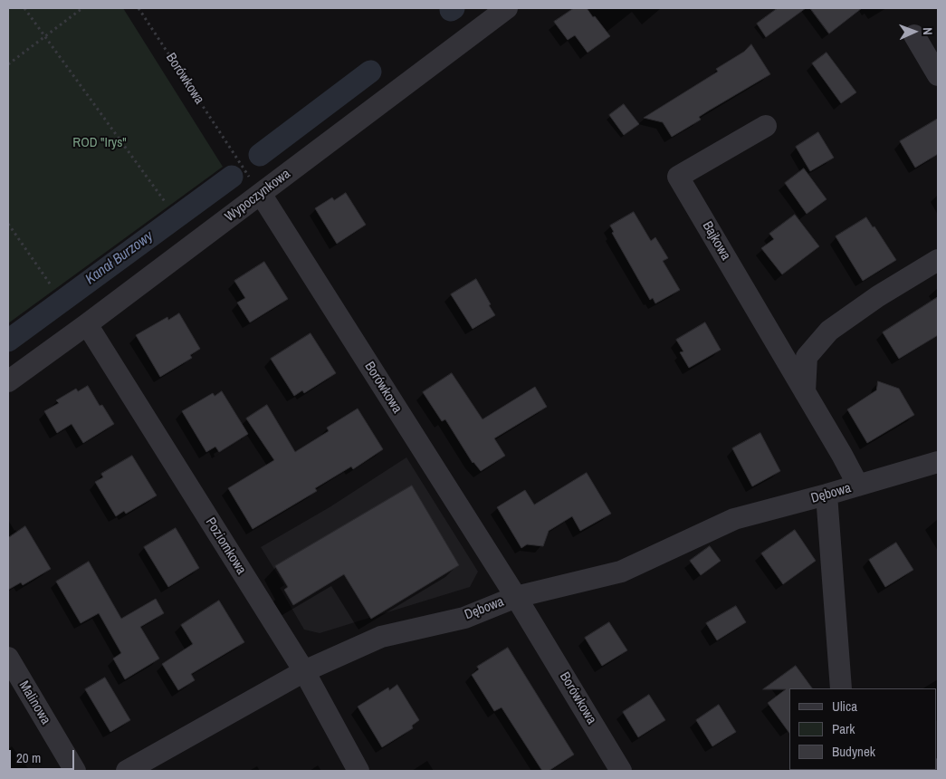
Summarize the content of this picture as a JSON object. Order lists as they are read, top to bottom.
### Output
{
  "streets": {
    "street": [
      "Borówkowa",
      "Wypoczynkowa",
      "Bajkowa",
      "Dębowa",
      "Poziomkowa",
      "Malinowa"
    ]
  },
  "crossings": [
    ["Borówkowa", "Wypoczynkowa"],
    ["Borówkowa", "Dębowa"],
    ["Wypoczynkowa", "Poziomkowa"],
    ["Bajkowa", "Dębowa"],
    ["Dębowa", "Poziomkowa"]
  ],
  "water": ["Kanał Burzowy"],
  "parks": ["ROD \"Irys\""],
  "legend": ["Ulica", "Park", "Budynek"],
  "scale_bar": "20 m",
  "north": "right"
}
